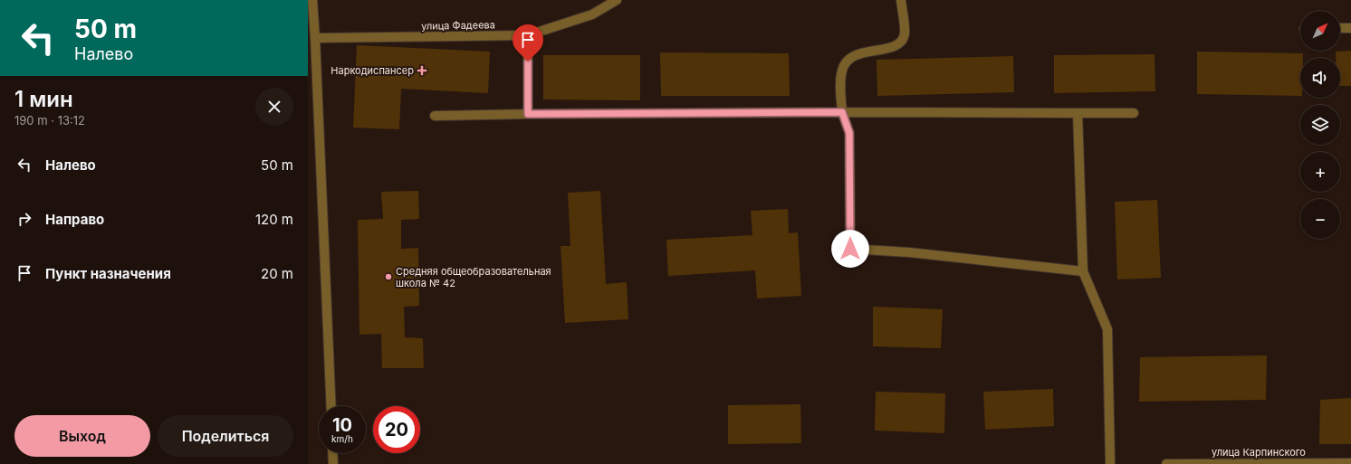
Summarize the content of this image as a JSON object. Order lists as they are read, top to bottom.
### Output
{
  "streets": {
    "street": ["улица Фадеева", "улица Карпинского"]
  },
  "places": {
    "health": ["Наркодиспансер"],
    "other": ["Средняя общеобразовательная школа № 42"]
  },
  "north": "top right",
  "page": {
    "turn": ["50 m", "Налево"],
    "map_buttons": ["+", "−"],
    "heading": ["1 мин", "190 m · 13:12"],
    "list": [
      {
        "name": "Налево",
        "value": "50 m"
      },
      {
        "name": "Направо",
        "value": "120 m"
      },
      {
        "name": "Пункт назначения",
        "value": "20 m"
      }
    ],
    "speed": "10 km/h",
    "limit": "20",
    "buttons": ["Выход", "Поделиться"]
  }
}
